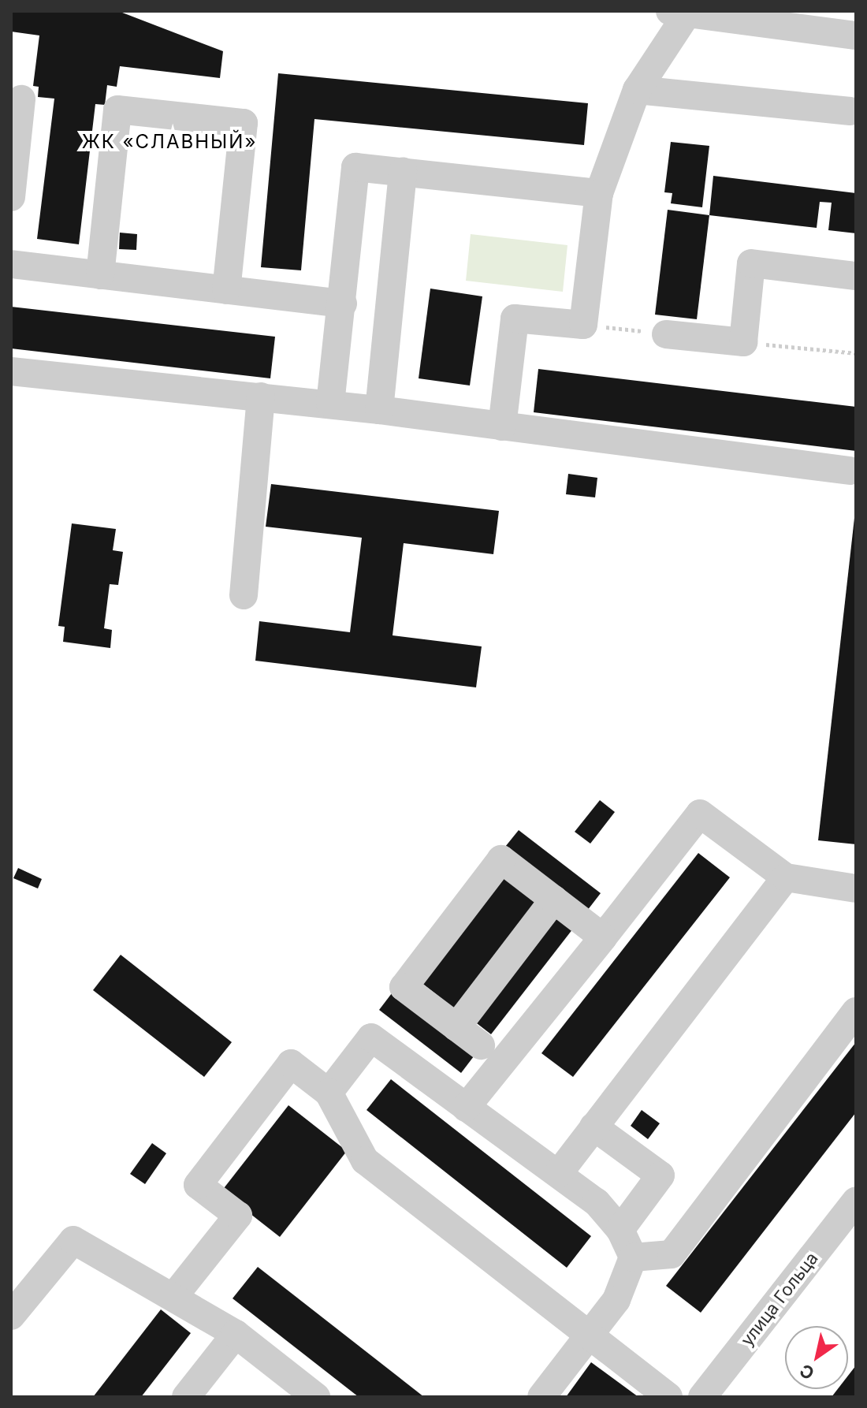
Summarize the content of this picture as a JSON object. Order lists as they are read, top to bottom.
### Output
{
  "streets": {
    "street": ["улица Гольца"]
  },
  "districts": ["ЖК «СЛАВНЫЙ»"],
  "north": "bottom left"
}
